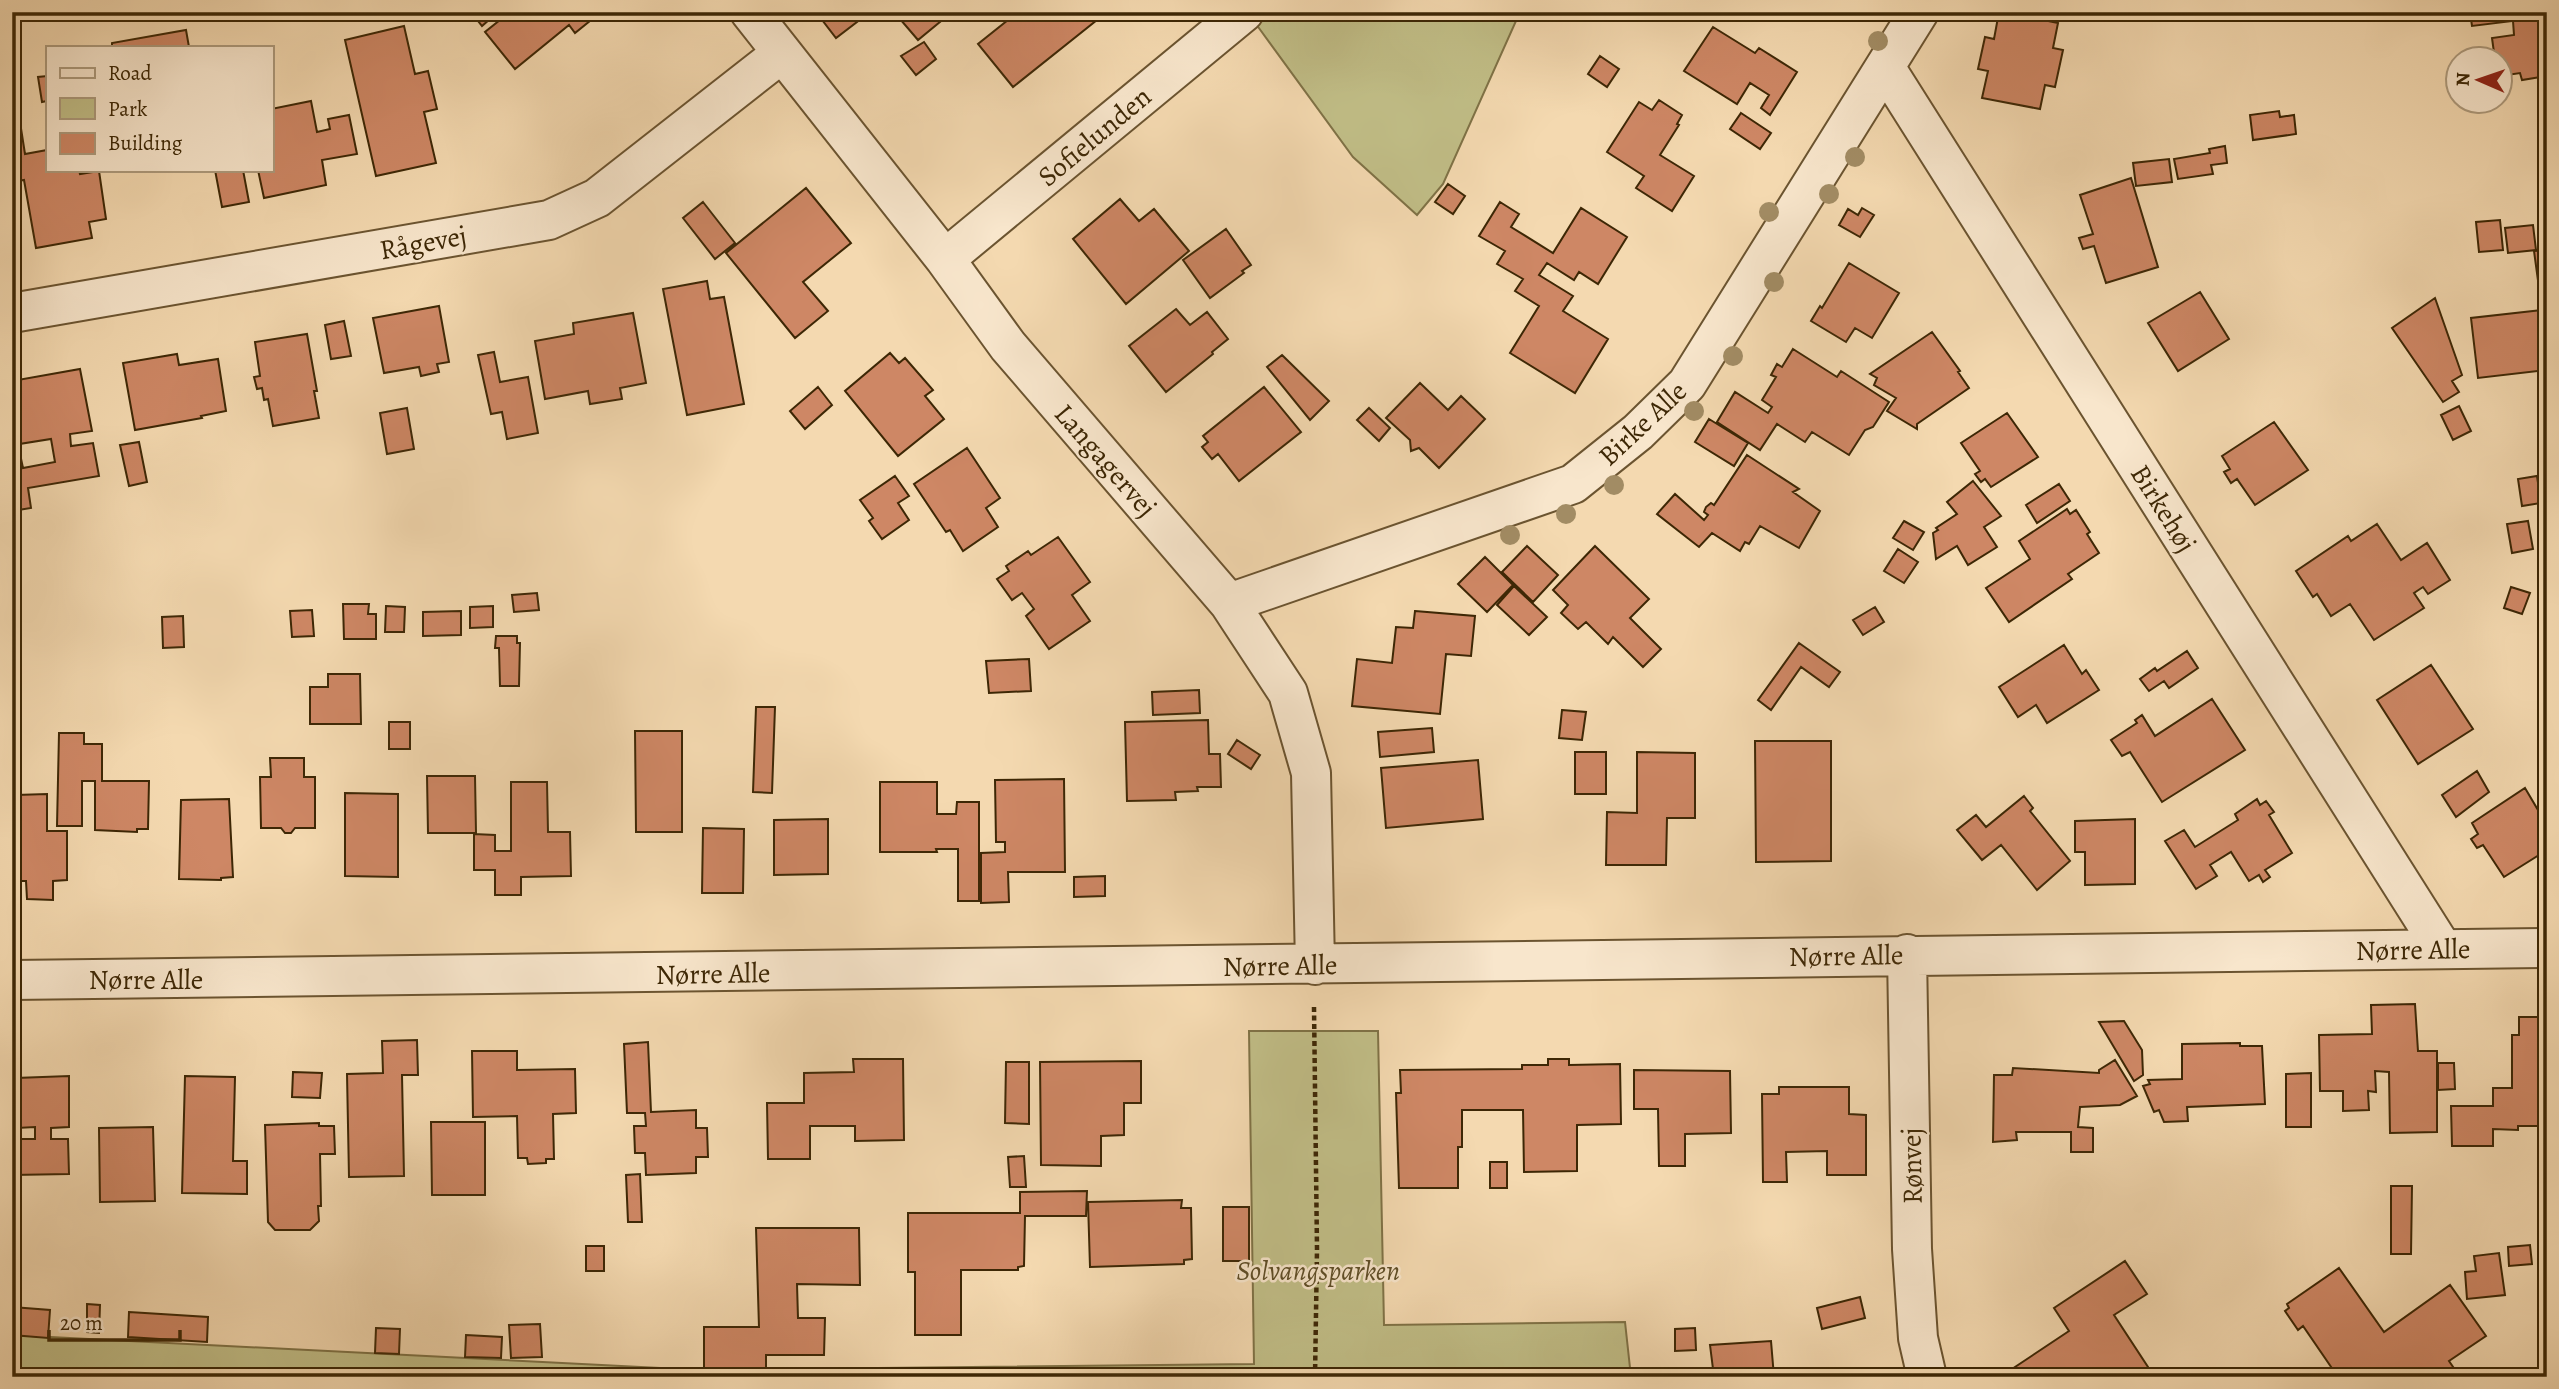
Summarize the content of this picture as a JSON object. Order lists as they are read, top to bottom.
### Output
{
  "streets": {
    "street": [
      "Sofielunden",
      "Rågevej",
      "Birke Alle",
      "Langagervej",
      "Birkehøj",
      "Nørre Alle",
      "Rønvej"
    ]
  },
  "crossings": [
    ["Sofielunden", "Langagervej"],
    ["Rågevej", "Langagervej"],
    ["Birke Alle", "Langagervej"],
    ["Birke Alle", "Birkehøj"],
    ["Langagervej", "Nørre Alle"],
    ["Birkehøj", "Nørre Alle"],
    ["Nørre Alle", "Rønvej"]
  ],
  "parks": ["Solvangsparken"],
  "legend": ["Road", "Park", "Building"],
  "scale_bar": "20 m",
  "north": "left"
}
